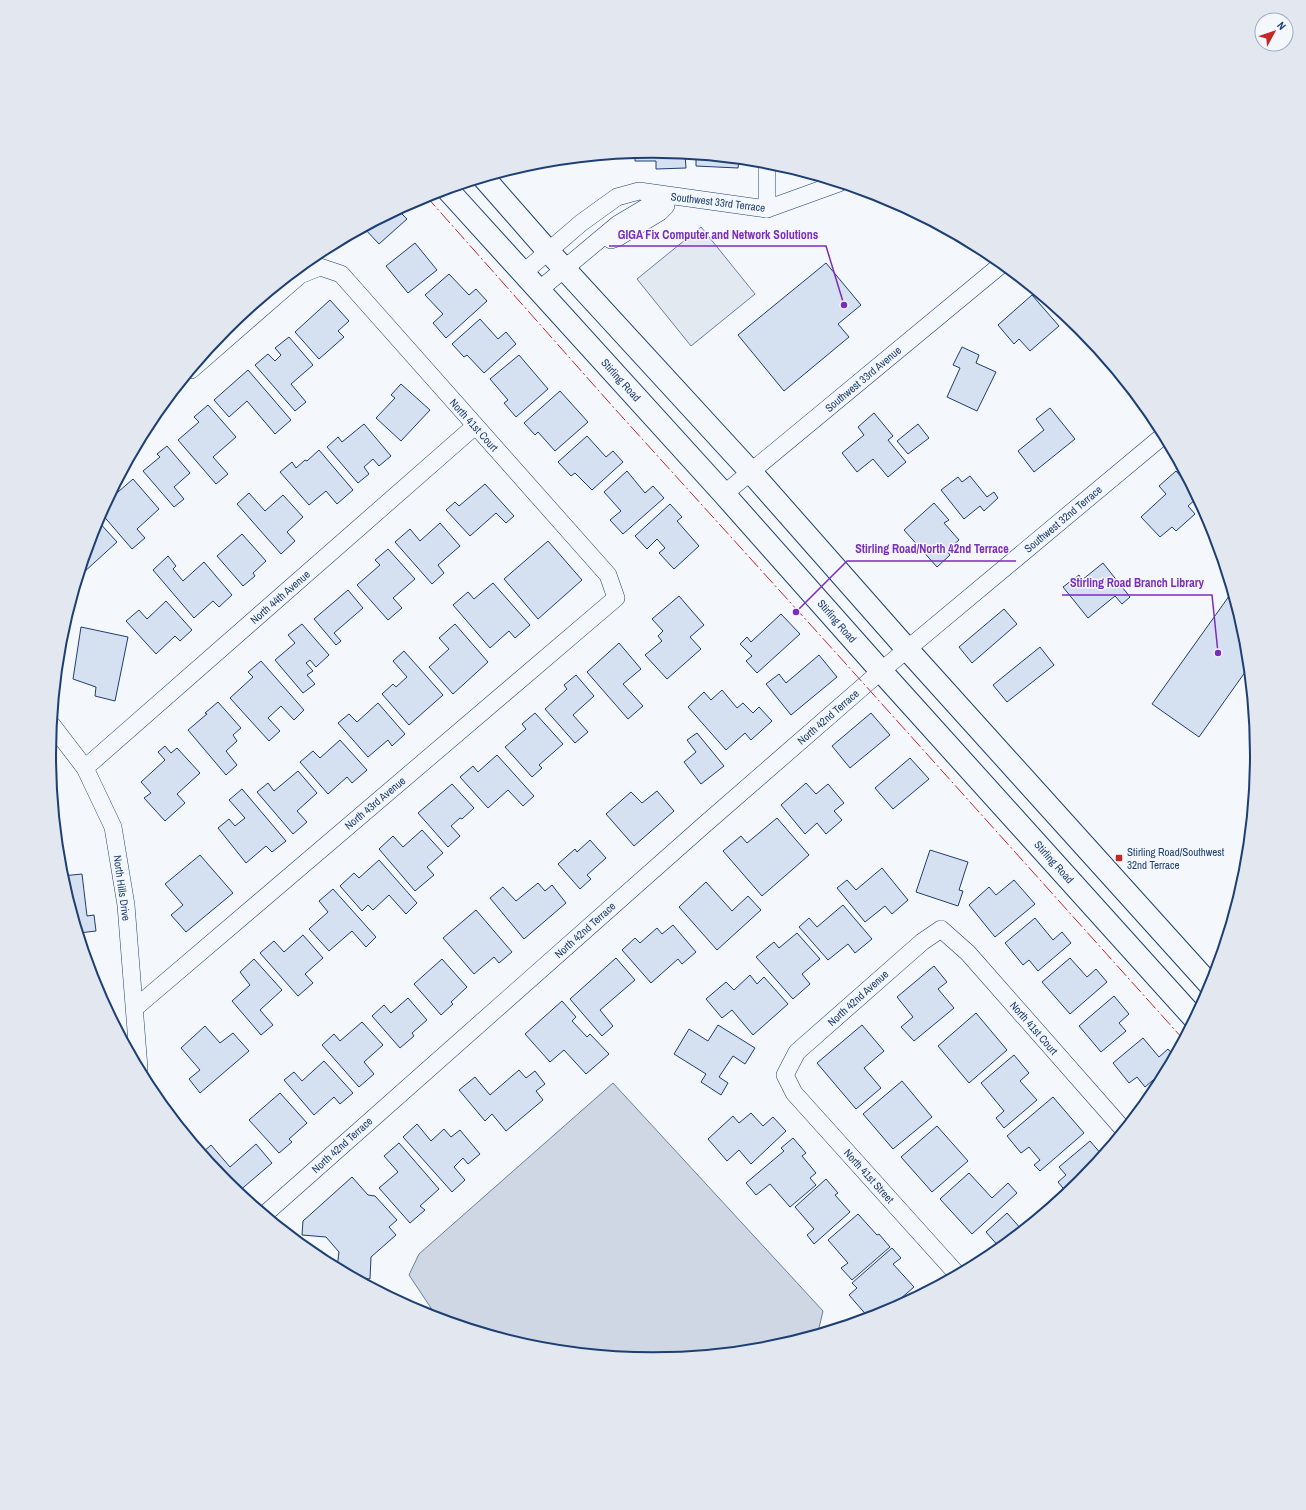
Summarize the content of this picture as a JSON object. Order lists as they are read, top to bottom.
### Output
{
  "streets": {
    "main road": ["Stirling Road"],
    "street": [
      "Southwest 33rd Terrace",
      "Southwest 33rd Avenue",
      "North 41st Court",
      "Southwest 32nd Terrace",
      "North 44th Avenue",
      "North 42nd Terrace",
      "North 43rd Avenue",
      "North Hills Drive",
      "North 42nd Avenue",
      "North 41st Street"
    ]
  },
  "crossings": [
    ["Southwest 33rd Terrace", "Stirling Road"],
    ["Southwest 33rd Avenue", "Stirling Road"],
    ["Stirling Road", "North 42nd Terrace"],
    ["North 41st Court", "North 44th Avenue"],
    ["North 41st Court", "North 43rd Avenue"],
    ["North 41st Court", "North 42nd Avenue"],
    ["Southwest 32nd Terrace", "North 42nd Terrace"],
    ["North 44th Avenue", "North Hills Drive"],
    ["North 43rd Avenue", "North Hills Drive"],
    ["North 42nd Avenue", "North 41st Street"]
  ],
  "places": {
    "other": ["GIGA Fix Computer and Network Solutions", "Stirling Road/North 42nd Terrace", "Stirling Road Branch Library"],
    "transit": ["Stirling Road/Southwest 32nd Terrace"]
  },
  "north": "top right"
}
